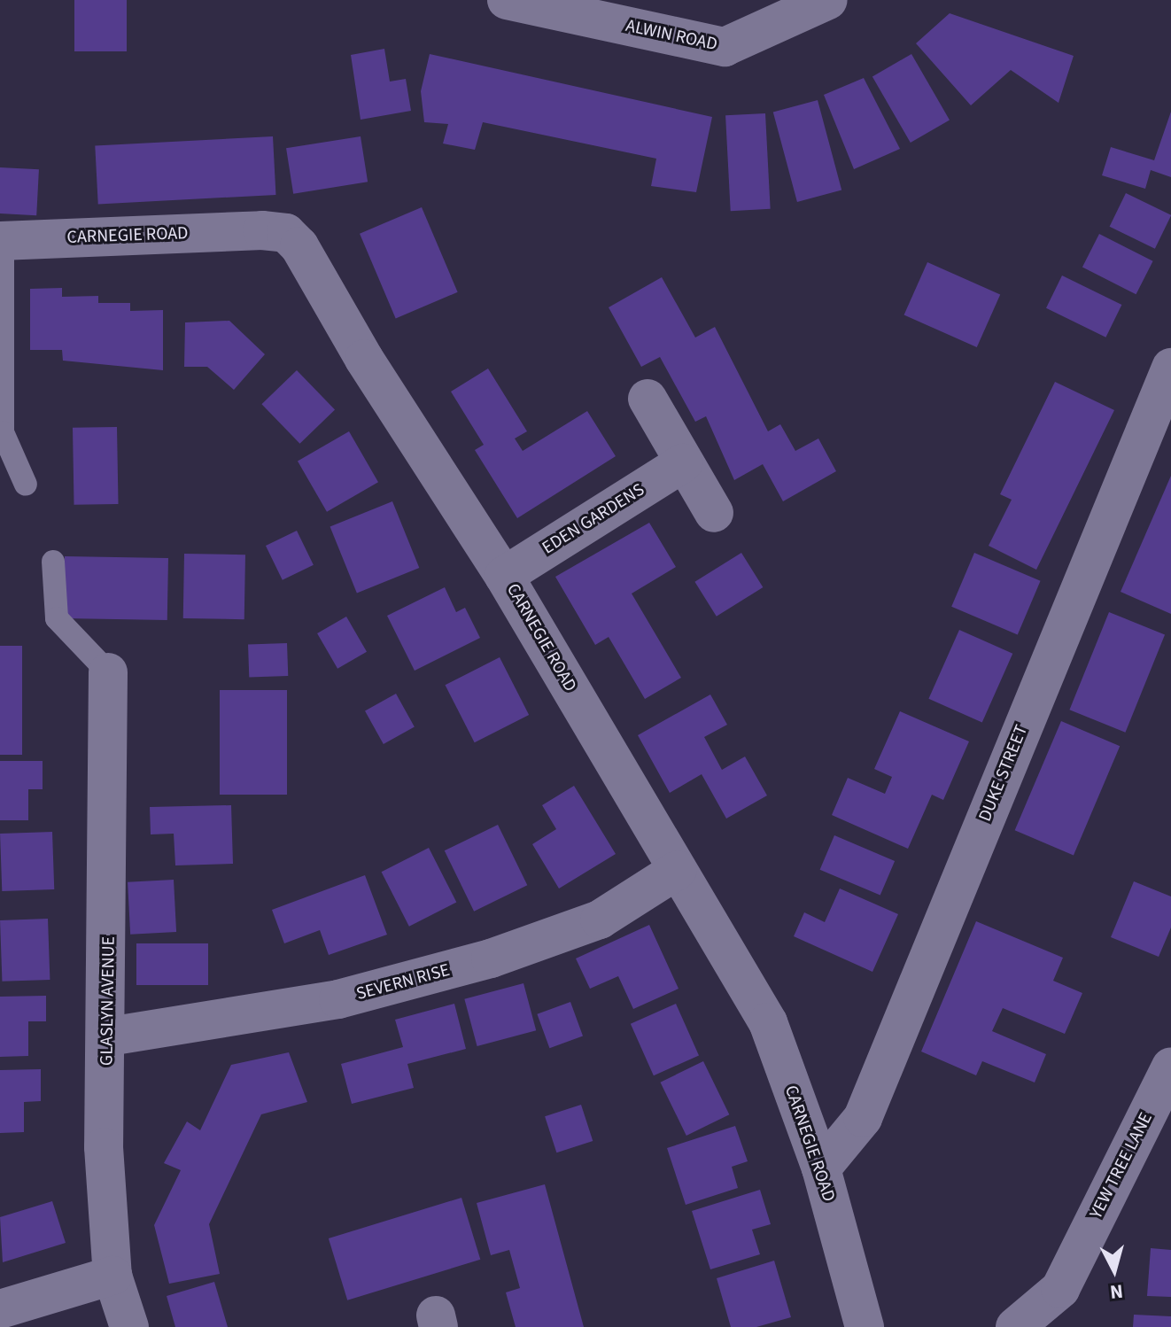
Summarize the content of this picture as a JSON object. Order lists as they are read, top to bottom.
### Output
{
  "streets": {
    "street": [
      "ALWIN ROAD",
      "CARNEGIE ROAD",
      "EDEN GARDENS",
      "DUKE STREET",
      "SEVERN RISE",
      "GLASLYN AVENUE",
      "YEW TREE LANE"
    ]
  },
  "crossings": [
    ["CARNEGIE ROAD", "EDEN GARDENS"],
    ["CARNEGIE ROAD", "DUKE STREET"],
    ["CARNEGIE ROAD", "SEVERN RISE"],
    ["SEVERN RISE", "GLASLYN AVENUE"]
  ],
  "north": "bottom"
}
